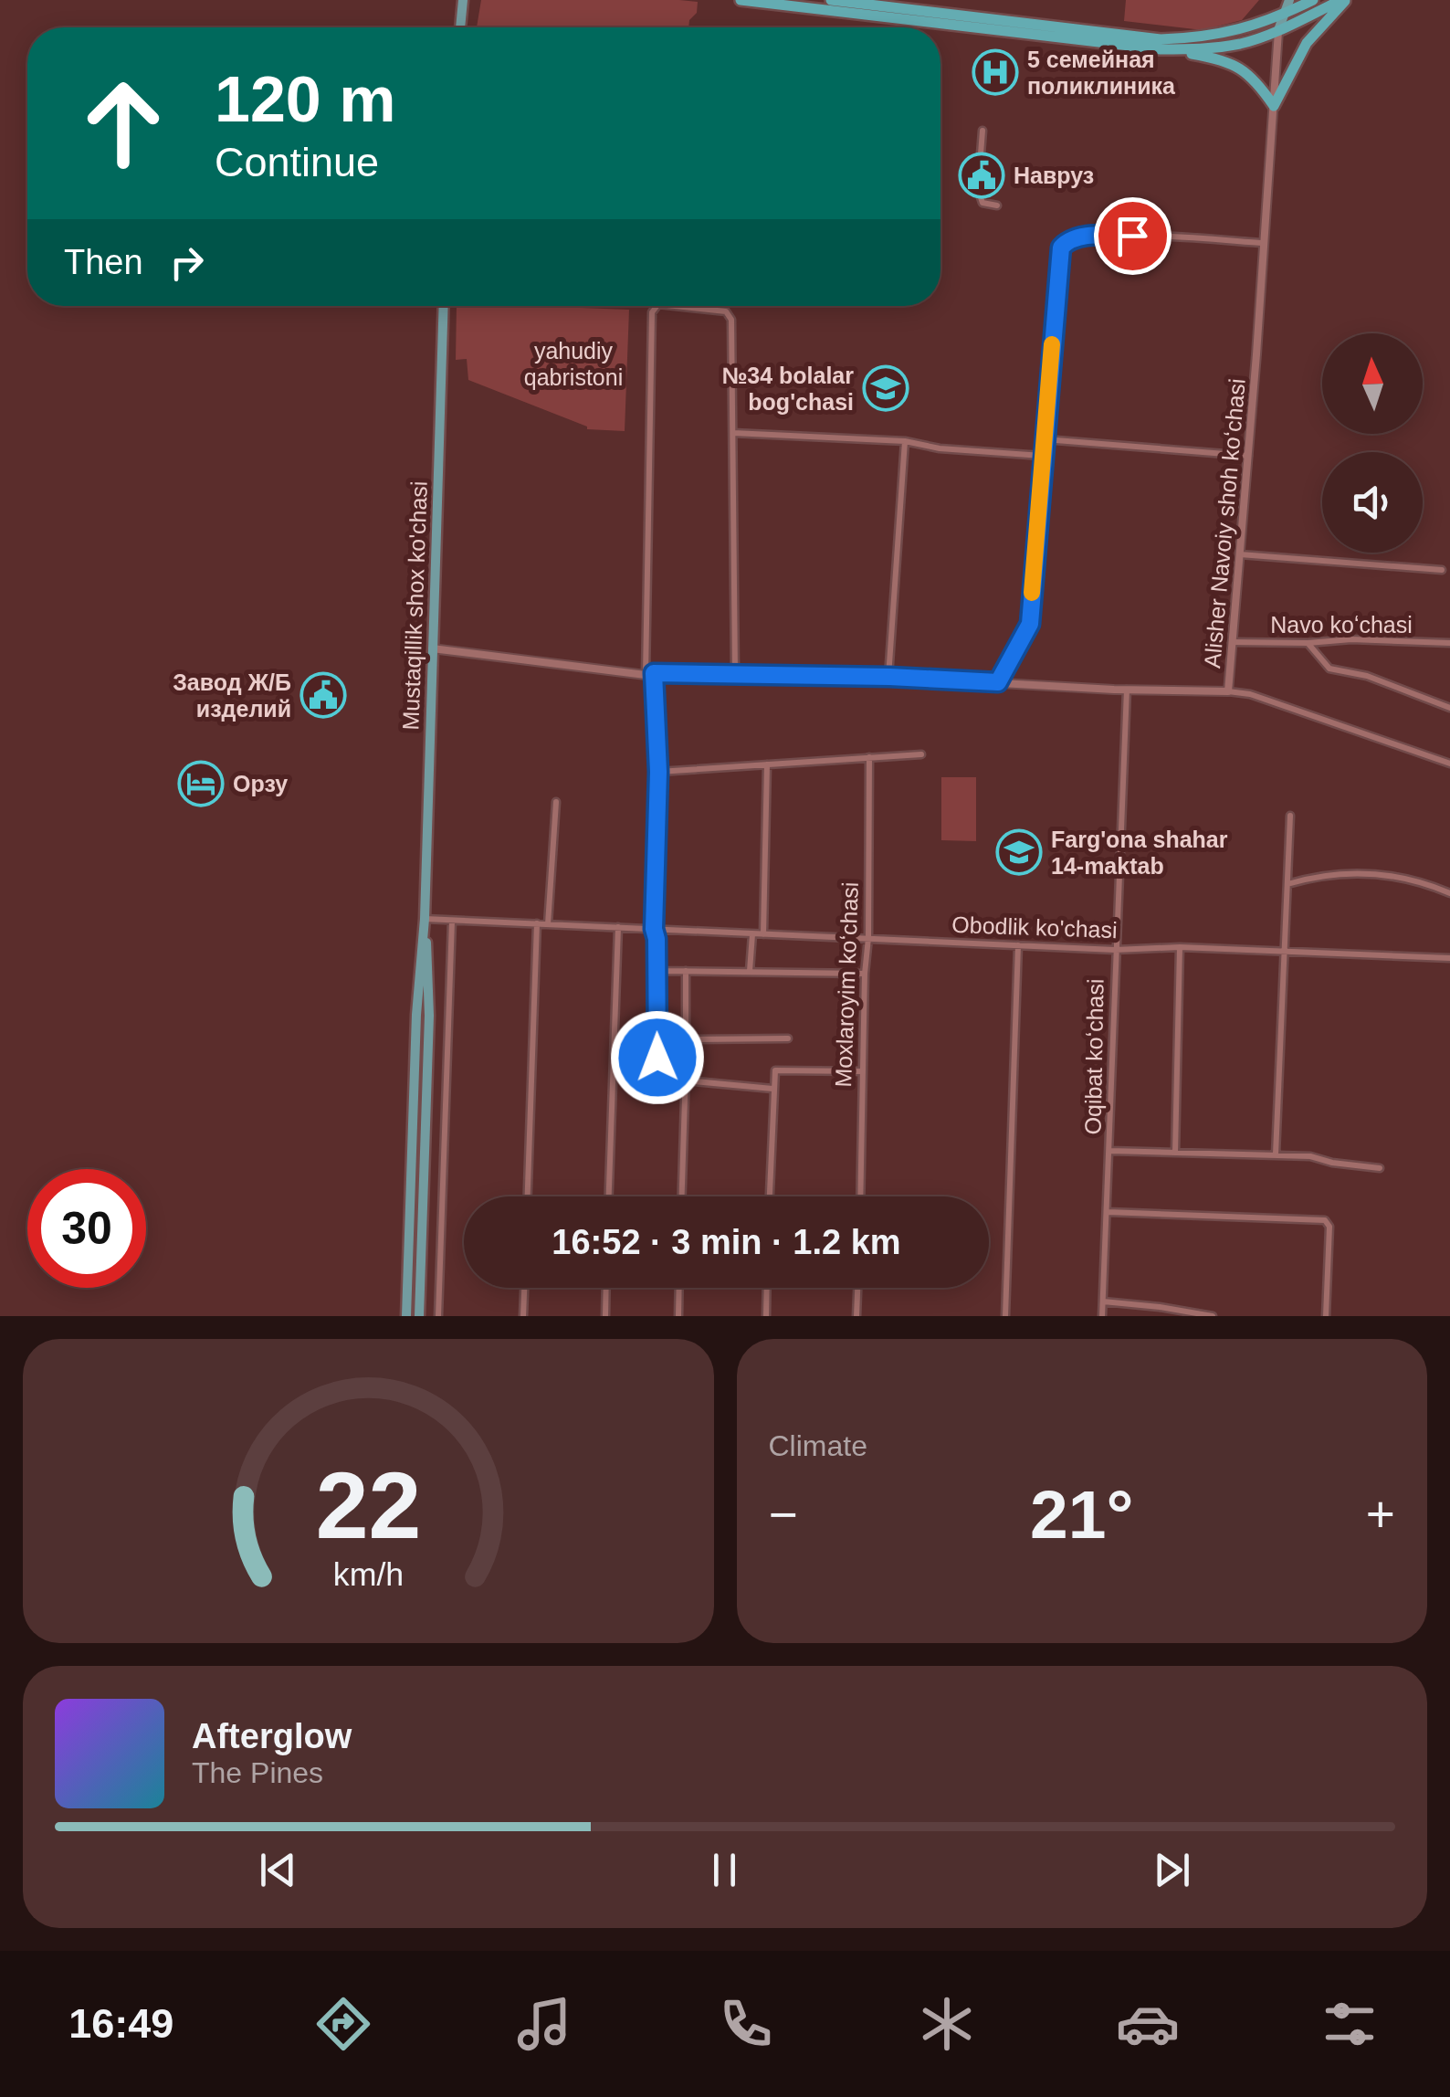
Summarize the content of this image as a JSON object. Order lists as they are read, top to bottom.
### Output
{
  "streets": {
    "main road": ["Alisher Navoiy shoh koʻchasi", "Mustaqillik shox ko'chasi"],
    "street": [
      "Navo koʻchasi",
      "Obodlik ko'chasi",
      "Moxlaroyim koʻchasi",
      "Oqibat koʻchasi"
    ]
  },
  "crossings": [
    ["Alisher Navoiy shoh koʻchasi", "Mustaqillik shox ko'chasi"],
    ["Alisher Navoiy shoh koʻchasi", "Navo koʻchasi"],
    ["Alisher Navoiy shoh koʻchasi", "Oqibat koʻchasi"],
    ["Mustaqillik shox ko'chasi", "Obodlik ko'chasi"],
    ["Obodlik ko'chasi", "Moxlaroyim koʻchasi"],
    ["Obodlik ko'chasi", "Oqibat koʻchasi"]
  ],
  "parks": ["yahudiy qabristoni"],
  "places": {
    "hospital": ["5 семейная поликлиника"],
    "public building": ["Навруз", "Завод Ж/Б изделий"],
    "school or university": ["№34 bolalar bog'chasi", "Farg'ona shahar 14-maktab"],
    "hotel": ["Орзу"]
  },
  "north": "top",
  "page": {
    "turn": ["120 m", "Continue"],
    "then": "Then",
    "limit": "30",
    "trip": "16:52 · 3 min · 1.2 km",
    "tile": "Climate",
    "heat": ["−", "21°", "+"],
    "song": ["Afterglow", "The Pines"],
    "tabs": "16:49",
    "gauge": ["22", "km/h"]
  }
}
